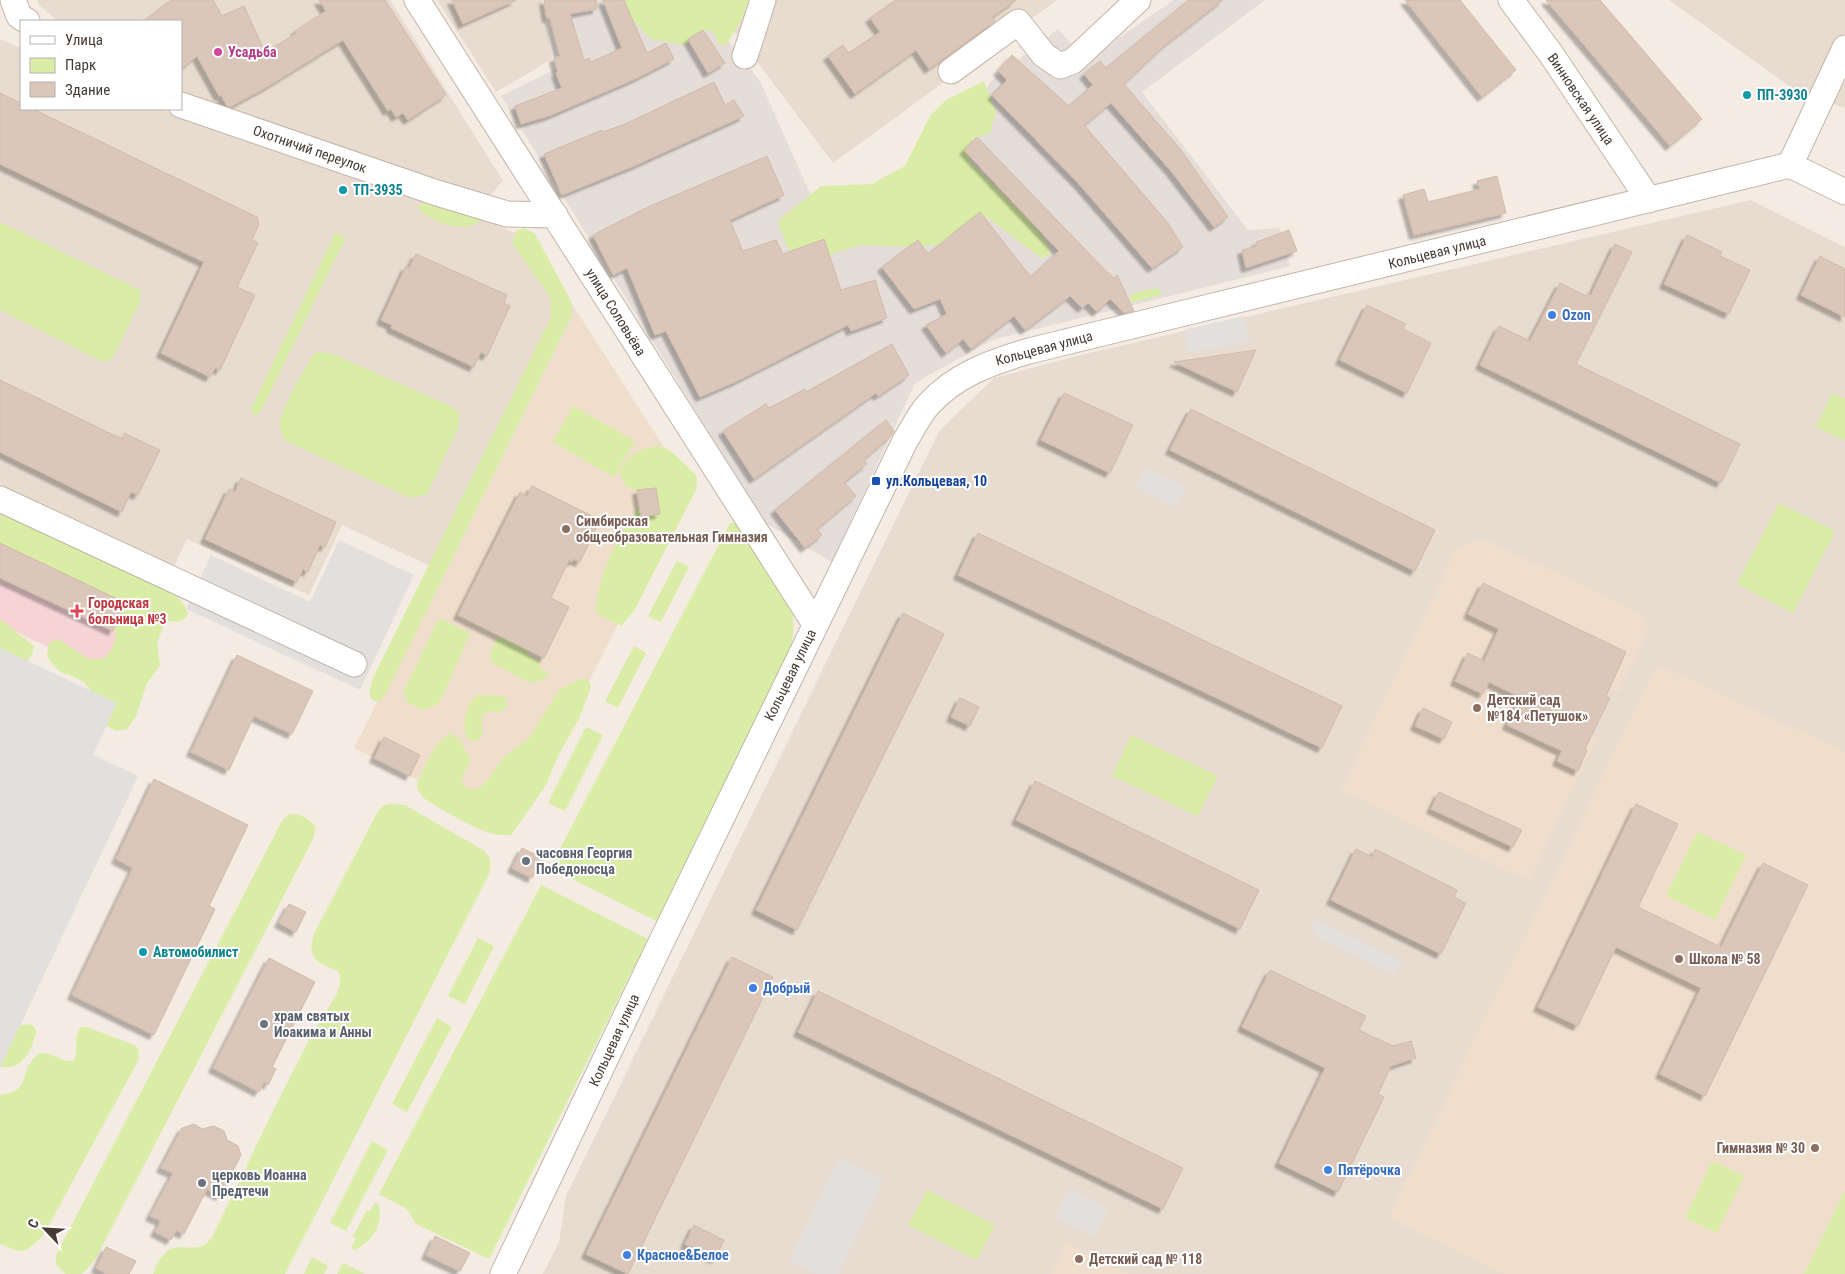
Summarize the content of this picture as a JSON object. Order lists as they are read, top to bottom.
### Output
{
  "streets": {
    "street": [
      "Винновская улица",
      "Охотничий переулок",
      "Кольцевая улица",
      "улица Соловьёва"
    ]
  },
  "crossings": [
    ["Винновская улица", "Кольцевая улица"],
    ["Охотничий переулок", "улица Соловьёва"],
    ["Кольцевая улица", "улица Соловьёва"]
  ],
  "places": {
    "other": [
      "Усадьба",
      "ПП-3930",
      "ТП-3935",
      "Ozon",
      "Симбирская общеобразовательная Гимназия",
      "Детский сад №184 «Петушок»",
      "часовня Георгия Победоносца",
      "Автомобилист",
      "Школа № 58",
      "Добрый",
      "храм святых Иоакима и Анны",
      "Гимназия № 30",
      "Пятёрочка",
      "церковь Иоанна Предтечи",
      "Красное&Белое",
      "Детский сад № 118"
    ],
    "transit": ["ул.Кольцевая, 10"],
    "health": ["Городская больница №3"]
  },
  "legend": ["Улица", "Парк", "Здание"],
  "north": "top left"
}
